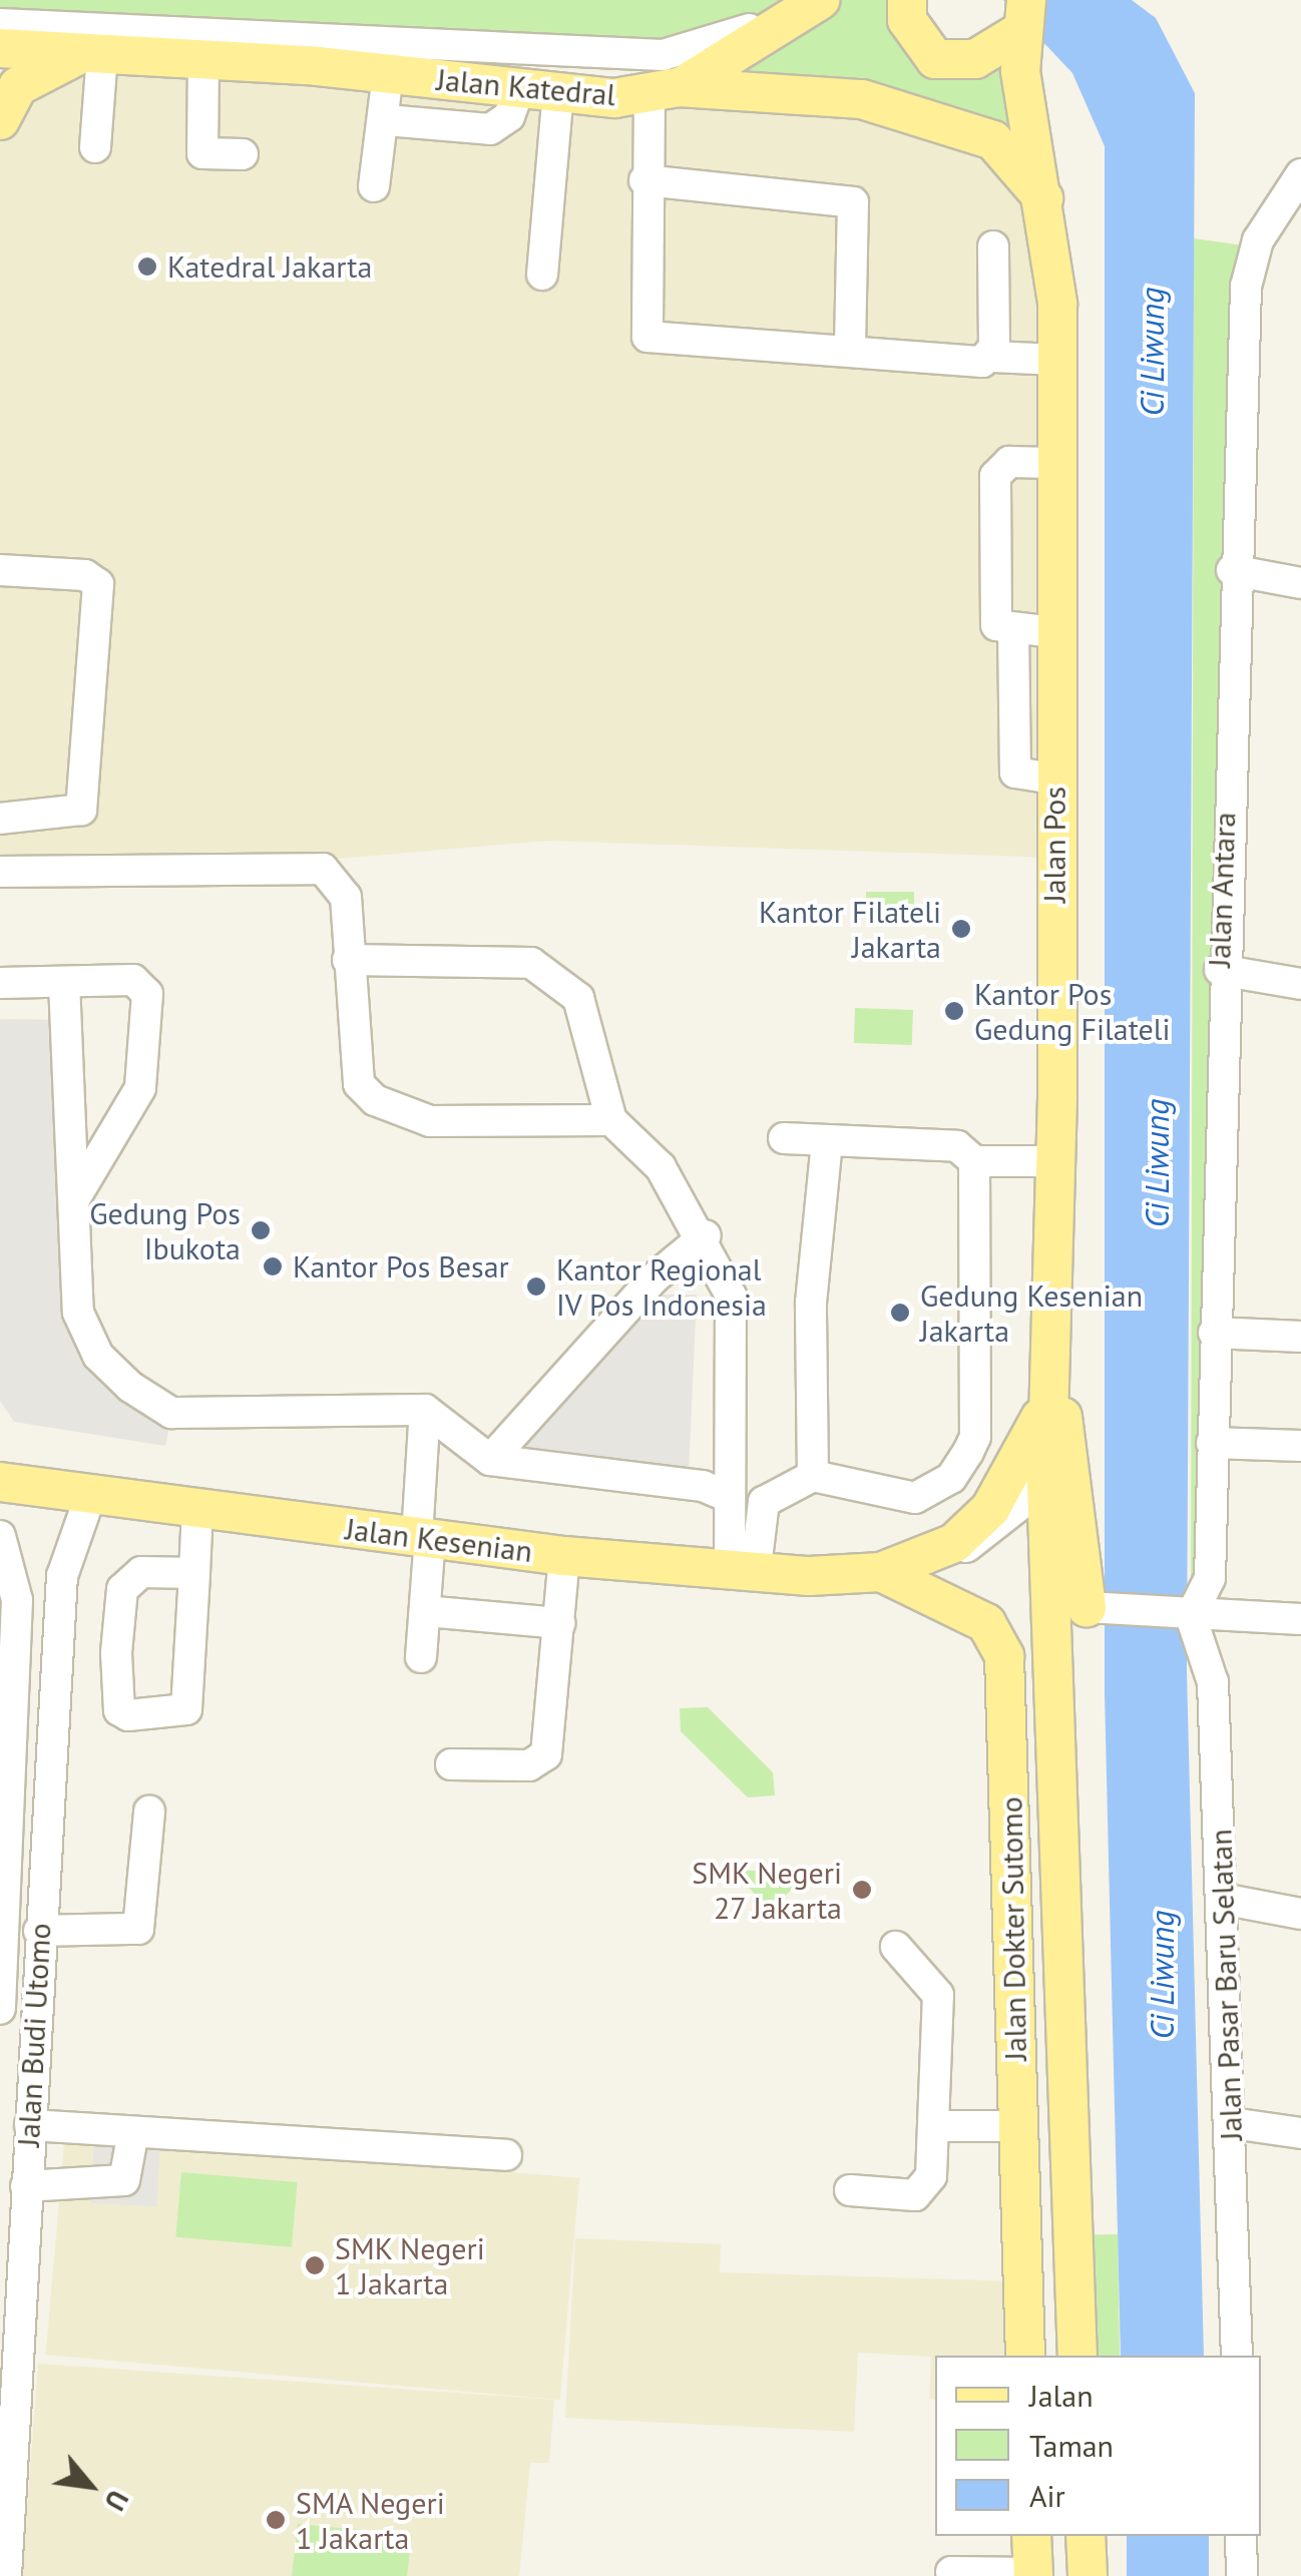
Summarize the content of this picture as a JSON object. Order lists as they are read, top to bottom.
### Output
{
  "streets": {
    "main road": [
      "Jalan Katedral",
      "Jalan Pos",
      "Jalan Kesenian",
      "Jalan Dokter Sutomo"
    ],
    "street": ["Jalan Antara", "Jalan Pasar Baru Selatan", "Jalan Budi Utomo"]
  },
  "crossings": [
    ["Jalan Katedral", "Jalan Pos"],
    ["Jalan Pos", "Jalan Dokter Sutomo"],
    ["Jalan Antara", "Jalan Pasar Baru Selatan"],
    ["Jalan Kesenian", "Jalan Dokter Sutomo"],
    ["Jalan Kesenian", "Jalan Budi Utomo"]
  ],
  "water": ["Ci Liwung"],
  "places": [
    "Katedral Jakarta",
    "Kantor Filateli Jakarta",
    "Kantor Pos Gedung Filateli",
    "Gedung Pos Ibukota",
    "Kantor Pos Besar",
    "Kantor Regional IV Pos Indonesia",
    "Gedung Kesenian Jakarta",
    "SMK Negeri 27 Jakarta",
    "SMK Negeri 1 Jakarta",
    "SMA Negeri 1 Jakarta"
  ],
  "legend": ["Jalan", "Taman", "Air"],
  "north": "bottom right"
}
